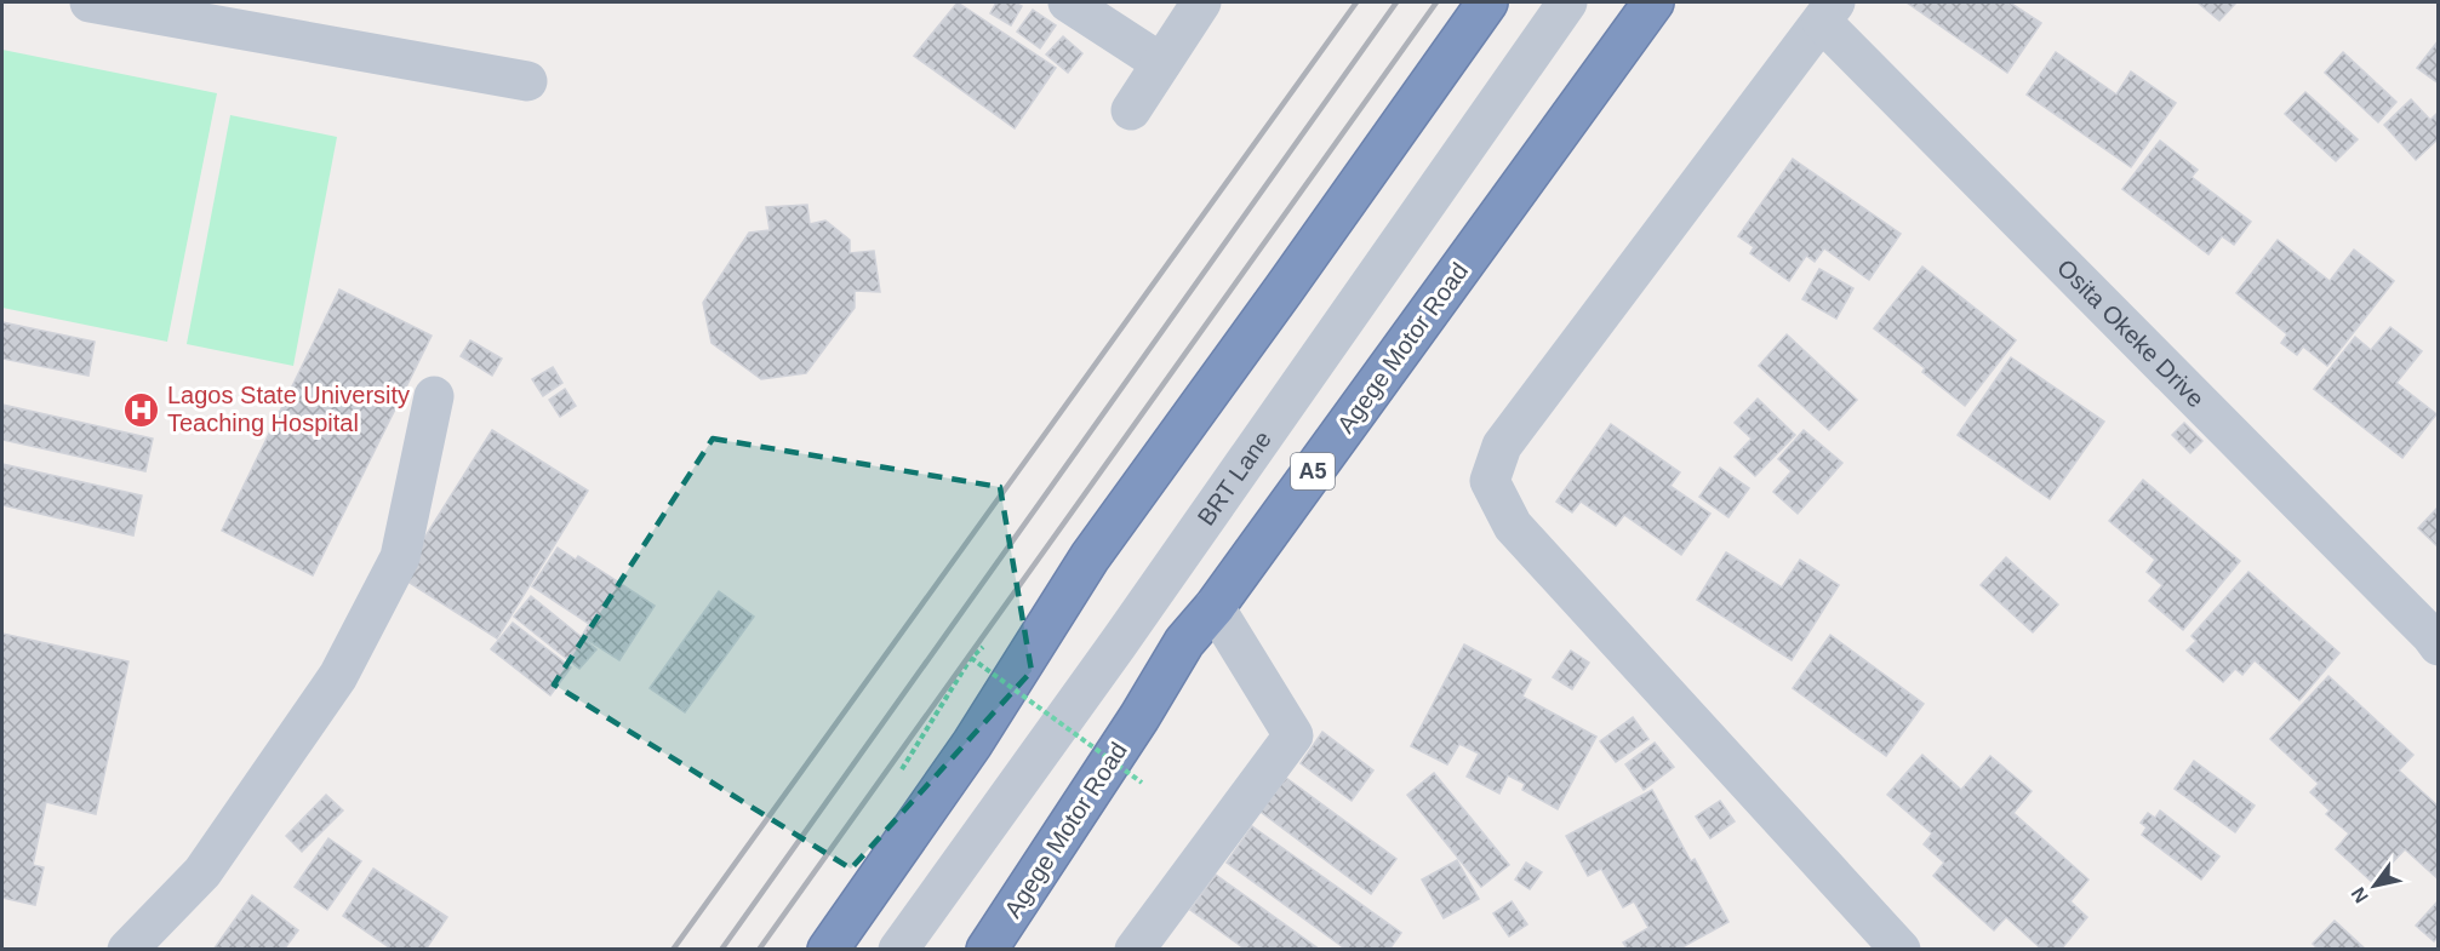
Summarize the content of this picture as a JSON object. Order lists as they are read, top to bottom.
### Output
{
  "streets": {
    "highway": ["Agege Motor Road", "A5"],
    "street": ["Osita Okeke Drive", "BRT Lane"]
  },
  "places": {
    "hospital": ["Lagos State University Teaching Hospital"]
  },
  "north": "bottom left"
}
